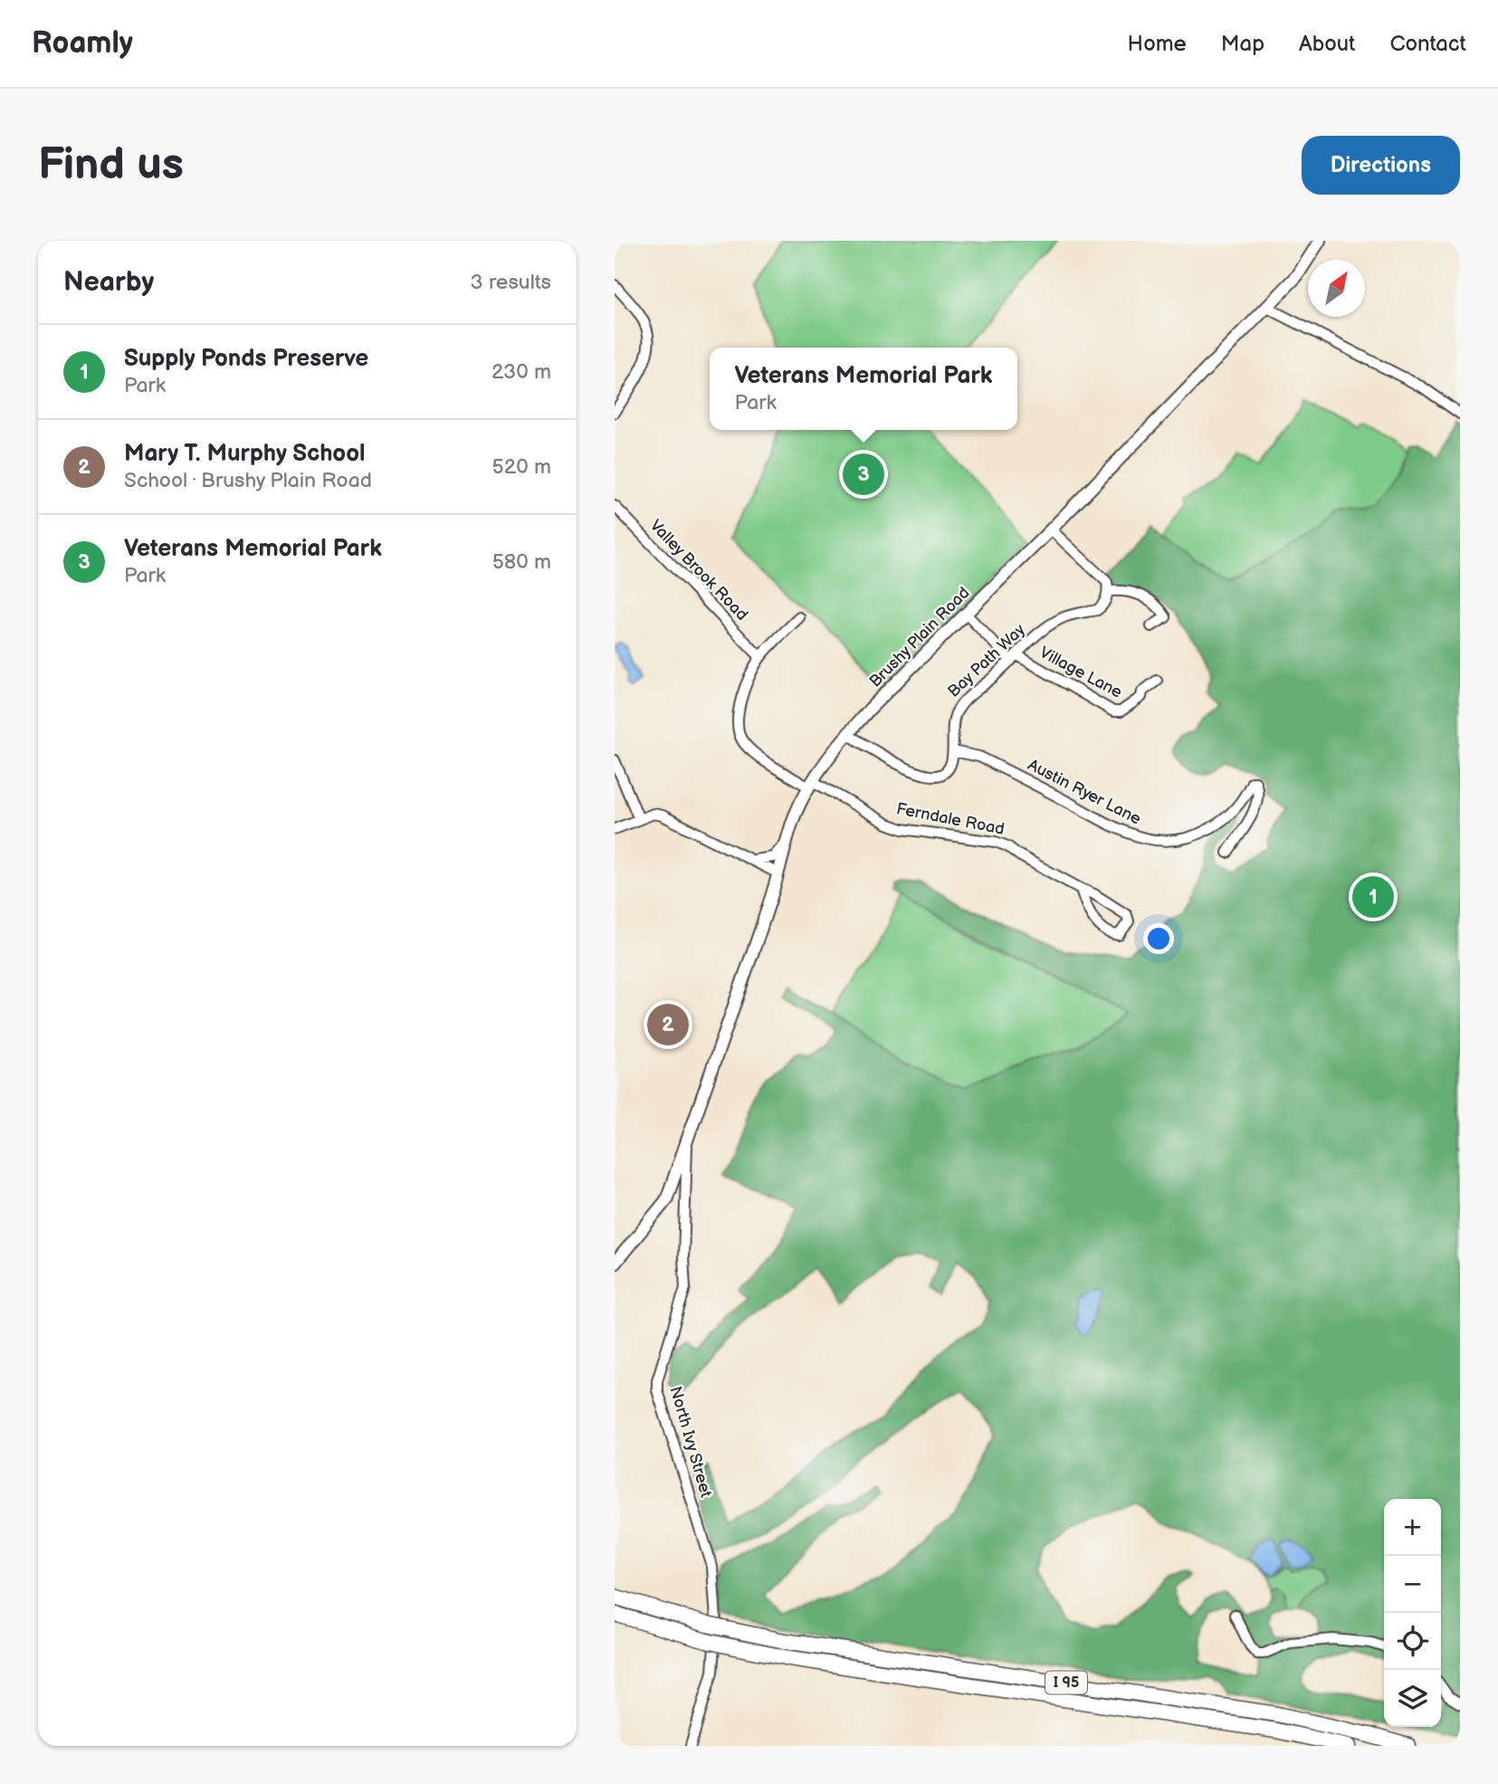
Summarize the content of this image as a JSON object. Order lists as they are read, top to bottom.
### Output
{
  "streets": {
    "highway": ["I 95"],
    "main road": ["Brushy Plain Road"],
    "street": [
      "Valley Brook Road",
      "Bay Path Way",
      "Village Lane",
      "Austin Ryer Lane",
      "Ferndale Road",
      "North Ivy Street"
    ]
  },
  "crossings": [
    ["Valley Brook Road", "Ferndale Road"],
    ["Brushy Plain Road", "Village Lane"],
    ["Brushy Plain Road", "Ferndale Road"],
    ["Brushy Plain Road", "North Ivy Street"],
    ["Bay Path Way", "Village Lane"],
    ["Bay Path Way", "Austin Ryer Lane"]
  ],
  "north": "top right",
  "page": {
    "header": "Roamly",
    "nav": [
      "Home",
      "Map",
      "About",
      "Contact"
    ],
    "buttons": "Directions",
    "title": "Find us",
    "heading": ["Nearby", "3 results"],
    "list": [
      {
        "mark": "1",
        "name": "Supply Ponds Preserve",
        "note": "Park",
        "value": "230 m"
      },
      {
        "mark": "2",
        "name": "Mary T. Murphy School",
        "note": "School · Brushy Plain Road",
        "value": "520 m"
      },
      {
        "mark": "3",
        "name": "Veterans Memorial Park",
        "note": "Park",
        "value": "580 m"
      }
    ],
    "popup": ["Veterans Memorial Park", "Park"],
    "pins": ["3", "1", "2"],
    "map_buttons": ["+", "−"]
  }
}
